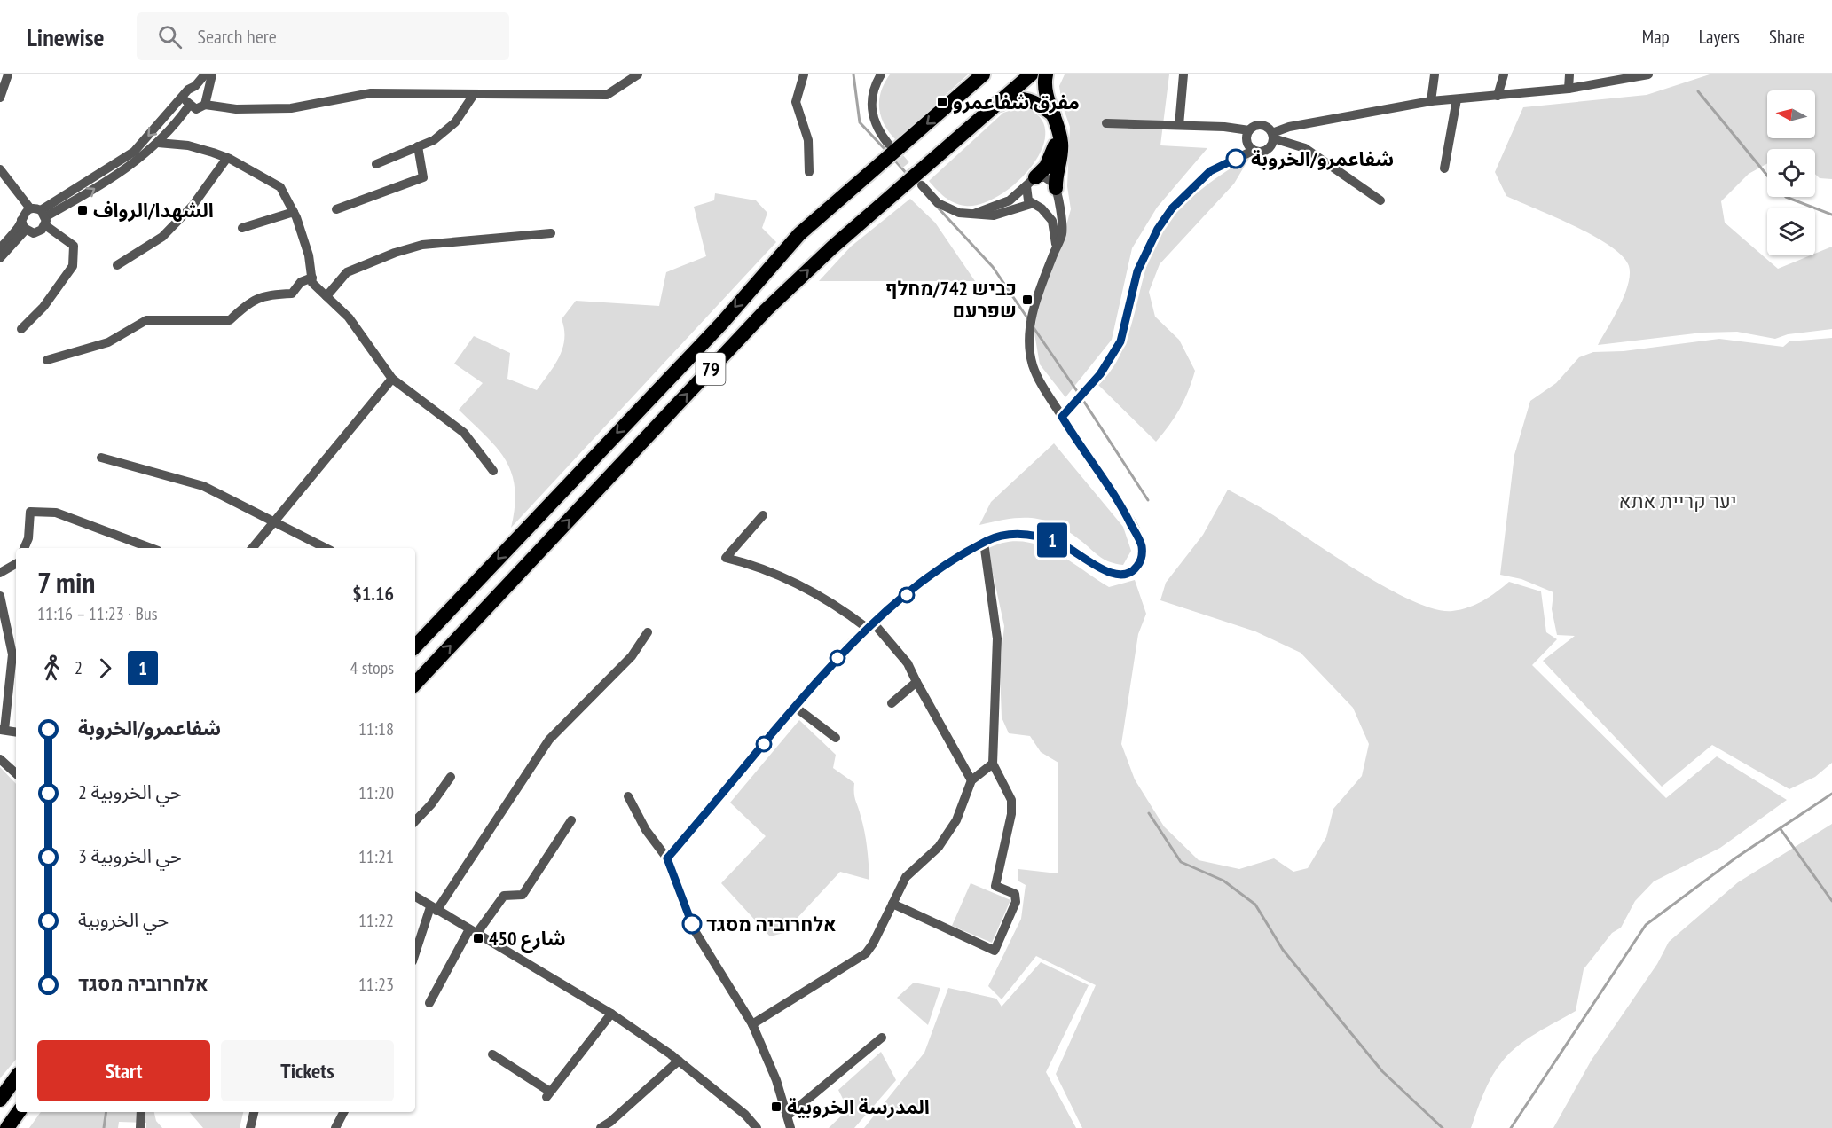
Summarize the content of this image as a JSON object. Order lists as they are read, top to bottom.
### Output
{
  "streets": {
    "highway": ["79"]
  },
  "parks": ["יער קריית אתא"],
  "places": {
    "transit": [
      "مفرق شفاعمرو",
      "الشهدا/الرواف",
      "כביש 742/מחלף שפרעם",
      "شارع 450",
      "المدرسة الخروبية"
    ],
    "other": ["شفاعمرو/الخروبة", "אלחרוביה מסגד"]
  },
  "lines": ["bus line 1"],
  "north": "left",
  "page": {
    "header": "Linewise",
    "search": "Search here",
    "nav": ["Map", "Layers", "Share"],
    "on_map": "1",
    "heading": ["7 min", "11:16 – 11:23 · Bus", "$1.16"],
    "legs": ["2", "1", "4 stops"],
    "list": [
      {
        "name": "شفاعمرو/الخروبة",
        "value": "11:18"
      },
      {
        "name": "حي الخروبية 2",
        "value": "11:20"
      },
      {
        "name": "حي الخروبية 3",
        "value": "11:21"
      },
      {
        "name": "حي الخروبية",
        "value": "11:22"
      },
      {
        "name": "אלחרוביה מסגד",
        "value": "11:23"
      }
    ],
    "buttons": ["Start", "Tickets"]
  }
}
